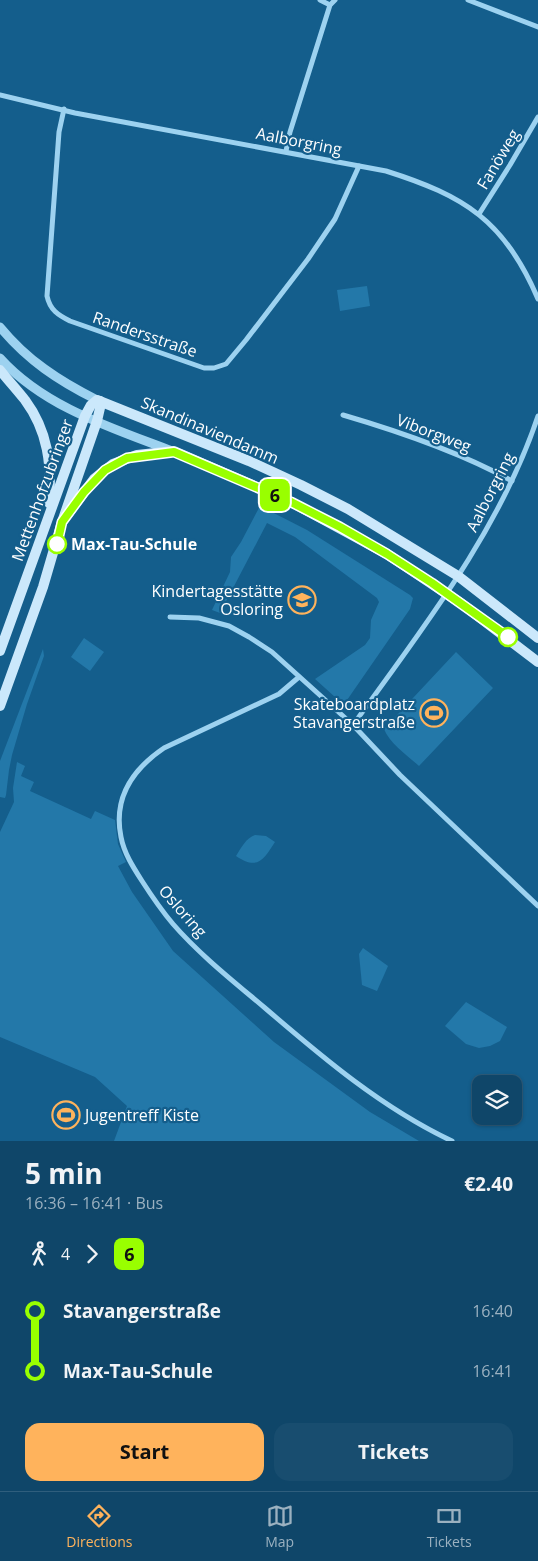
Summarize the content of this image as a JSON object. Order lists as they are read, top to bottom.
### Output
{
  "streets": {
    "main road": ["Skandinaviendamm", "Mettenhofzubringer"],
    "street": [
      "Aalborgring",
      "Fanöweg",
      "Randersstraße",
      "Viborgweg",
      "Osloring"
    ]
  },
  "crossings": [
    ["Aalborgring", "Fanöweg"],
    ["Aalborgring", "Randersstraße"],
    ["Aalborgring", "Skandinaviendamm"],
    ["Aalborgring", "Viborgweg"],
    ["Skandinaviendamm", "Mettenhofzubringer"]
  ],
  "places": {
    "other": ["Max-Tau-Schule"],
    "school or university": ["Kindertagesstätte Osloring"],
    "sports": ["Skateboardplatz Stavangerstraße", "Jugentreff Kiste"]
  },
  "lines": ["bus line 6"],
  "page": {
    "on_map": "6",
    "heading": ["5 min", "16:36 – 16:41 · Bus", "€2.40"],
    "legs": ["4", "6"],
    "list": [
      {
        "name": "Stavangerstraße",
        "value": "16:40"
      },
      {
        "name": "Max-Tau-Schule",
        "value": "16:41"
      }
    ],
    "buttons": ["Start", "Tickets"],
    "tabs": ["Directions", "Map", "Tickets"]
  }
}
